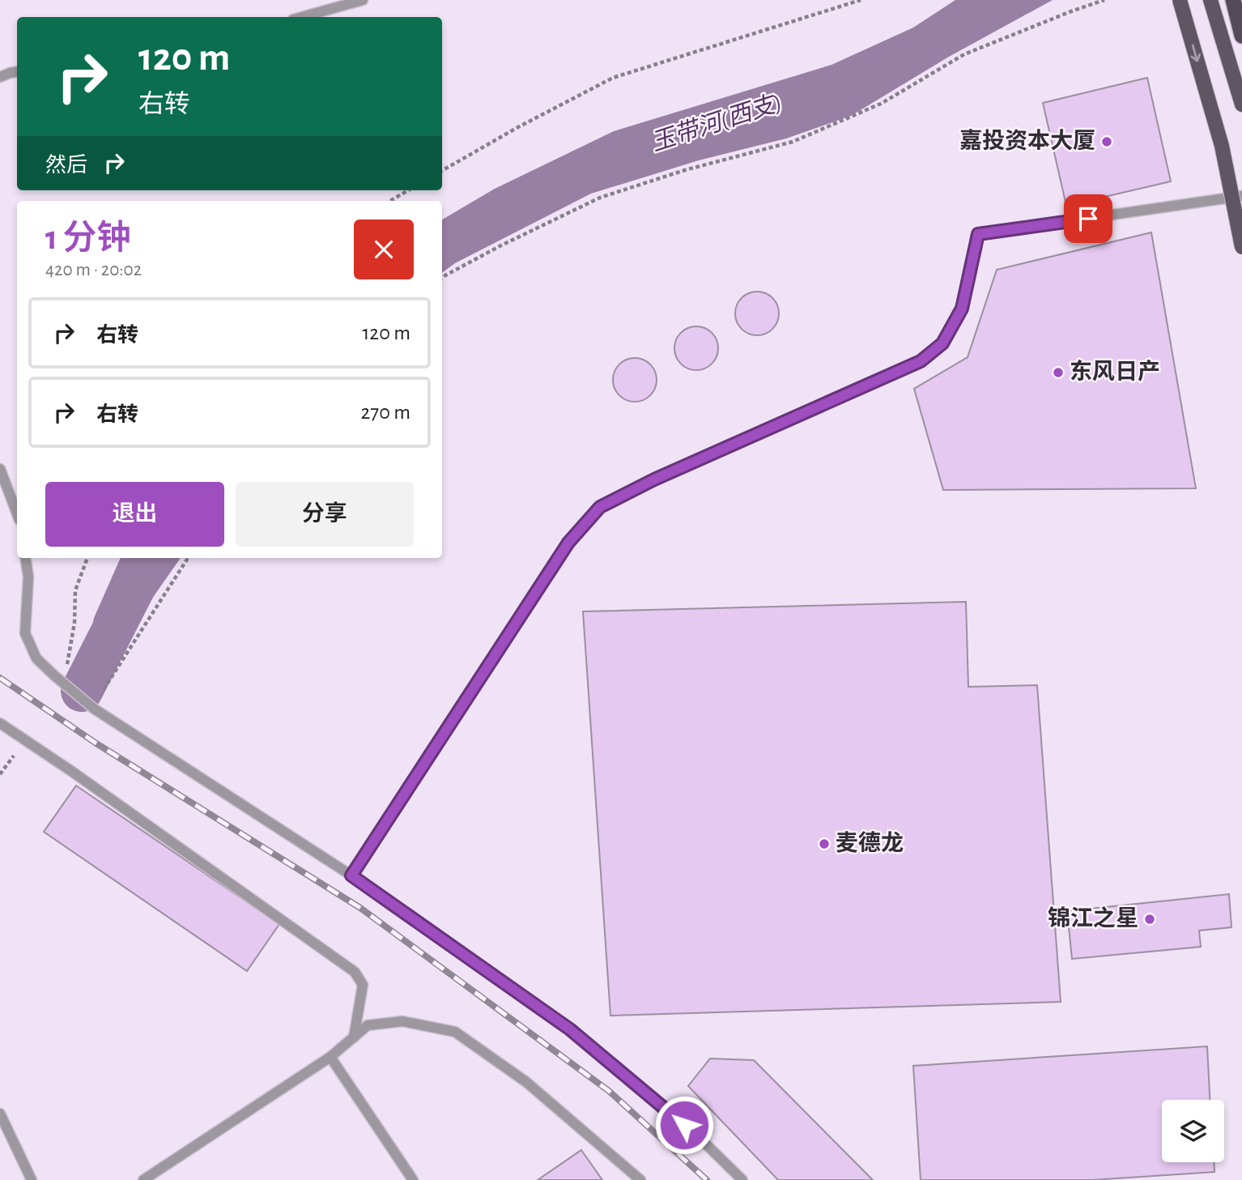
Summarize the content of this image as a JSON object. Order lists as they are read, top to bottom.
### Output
{
  "water": ["玉带河(西支)"],
  "places": [
    "嘉投资本大厦",
    "东风日产",
    "麦德龙",
    "锦江之星"
  ],
  "page": {
    "turn": ["120 m", "右转"],
    "then": "然后",
    "heading": ["1 分钟", "420 m · 20:02"],
    "list": [
      {
        "name": "右转",
        "value": "120 m"
      },
      {
        "name": "右转",
        "value": "270 m"
      }
    ],
    "buttons": ["退出", "分享"]
  }
}
